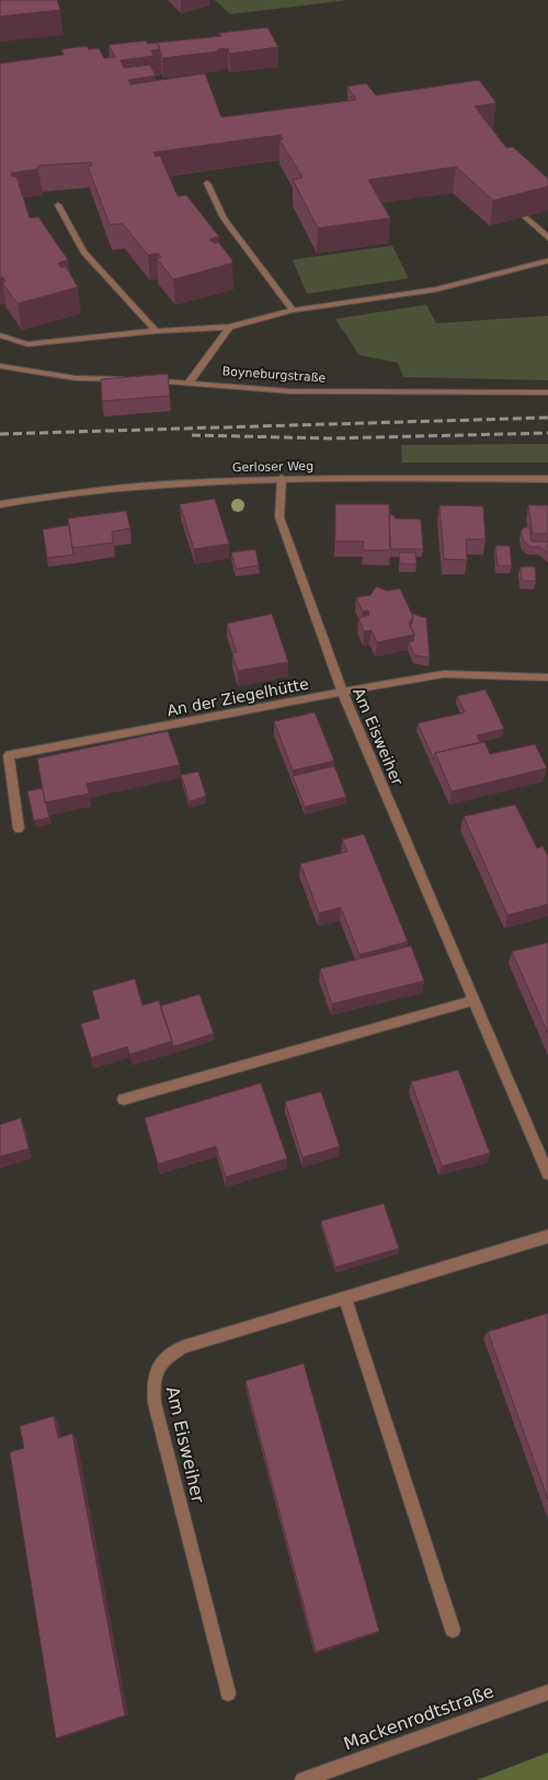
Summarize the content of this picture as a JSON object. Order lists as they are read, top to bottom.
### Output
{
  "streets": {
    "street": [
      "Boyneburgstraße",
      "Gerloser Weg",
      "An der Ziegelhütte",
      "Am Eisweiher",
      "Mackenrodtstraße"
    ]
  },
  "crossings": [
    ["Gerloser Weg", "Am Eisweiher"],
    ["An der Ziegelhütte", "Am Eisweiher"]
  ]
}
